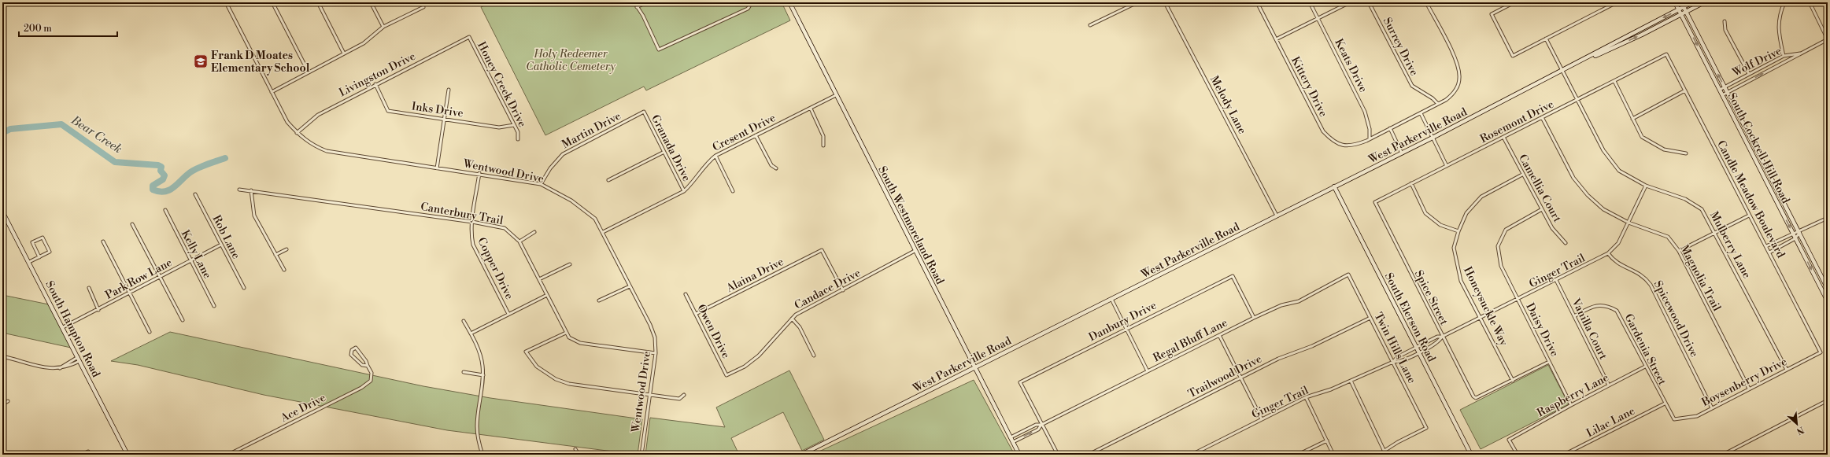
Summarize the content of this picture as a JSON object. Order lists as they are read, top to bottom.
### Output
{
  "streets": {
    "main road": [
      "West Parkerville Road",
      "South Cockrell Hill Road",
      "South Westmoreland Road",
      "South Elerson Road",
      "South Hampton Road"
    ],
    "street": [
      "Surrey Drive",
      "Wolf Drive",
      "Keats Drive",
      "Livingston Drive",
      "Honey Creek Drive",
      "Kittery Drive",
      "Melody Lane",
      "Inks Drive",
      "Rosemont Drive",
      "Martin Drive",
      "Cresent Drive",
      "Granada Drive",
      "Wentwood Drive",
      "Camellia Court",
      "Candle Meadow Boulevard",
      "Canterbury Trail",
      "Rob Lane",
      "Mulberry Lane",
      "Kelly Lane",
      "Copper Drive",
      "Ginger Trail",
      "Alaina Drive",
      "Magnolia Trail",
      "Park Row Lane",
      "Candace Drive",
      "Spice Street",
      "Honeysuckle Way",
      "Spicewood Drive",
      "Danbury Drive",
      "Vanilla Court",
      "Daisy Drive",
      "Owen Drive",
      "Regal Bluff Lane",
      "Twin Hills Lane",
      "Gardenia Street",
      "Trailwood Drive",
      "Boysenberry Drive",
      "Raspberry Lane",
      "Ace Drive",
      "Lilac Lane"
    ]
  },
  "crossings": [
    ["Surrey Drive", "Kittery Drive"],
    ["Wolf Drive", "South Cockrell Hill Road"],
    ["Keats Drive", "Kittery Drive"],
    ["Livingston Drive", "Honey Creek Drive"],
    ["Livingston Drive", "Inks Drive"],
    ["Livingston Drive", "Wentwood Drive"],
    ["Honey Creek Drive", "Inks Drive"],
    ["Melody Lane", "West Parkerville Road"],
    ["Rosemont Drive", "Camellia Court"],
    ["Rosemont Drive", "Candle Meadow Boulevard"],
    ["Rosemont Drive", "Mulberry Lane"],
    ["Rosemont Drive", "Magnolia Trail"],
    ["Rosemont Drive", "Spice Street"],
    ["Martin Drive", "Granada Drive"],
    ["Martin Drive", "Wentwood Drive"],
    ["Cresent Drive", "Granada Drive"],
    ["Cresent Drive", "Wentwood Drive"],
    ["Cresent Drive", "South Westmoreland Road"],
    ["West Parkerville Road", "South Cockrell Hill Road"],
    ["West Parkerville Road", "South Westmoreland Road"],
    ["West Parkerville Road", "Mulberry Lane"],
    ["West Parkerville Road", "South Elerson Road"],
    ["Wentwood Drive", "Canterbury Trail"],
    ["Wentwood Drive", "Copper Drive"],
    ["Camellia Court", "Honeysuckle Way"],
    ["Camellia Court", "Daisy Drive"],
    ["Candle Meadow Boulevard", "Boysenberry Drive"],
    ["Canterbury Trail", "Copper Drive"],
    ["South Westmoreland Road", "Candace Drive"],
    ["South Westmoreland Road", "Regal Bluff Lane"],
    ["Rob Lane", "Park Row Lane"],
    ["Mulberry Lane", "Ginger Trail"],
    ["Mulberry Lane", "Boysenberry Drive"],
    ["Kelly Lane", "Park Row Lane"],
    ["Ginger Trail", "Magnolia Trail"],
    ["Ginger Trail", "Spice Street"],
    ["Ginger Trail", "Honeysuckle Way"],
    ["Ginger Trail", "South Elerson Road"],
    ["Ginger Trail", "Spicewood Drive"],
    ["Ginger Trail", "Vanilla Court"],
    ["Ginger Trail", "Daisy Drive"],
    ["Ginger Trail", "Twin Hills Lane"],
    ["Alaina Drive", "Candace Drive"],
    ["Alaina Drive", "Owen Drive"],
    ["Magnolia Trail", "Boysenberry Drive"],
    ["Park Row Lane", "South Hampton Road"],
    ["Candace Drive", "Owen Drive"],
    ["Spice Street", "Honeysuckle Way"],
    ["Spicewood Drive", "Boysenberry Drive"],
    ["Danbury Drive", "Regal Bluff Lane"],
    ["Vanilla Court", "Gardenia Street"],
    ["Vanilla Court", "Raspberry Lane"],
    ["Daisy Drive", "Raspberry Lane"],
    ["Regal Bluff Lane", "Twin Hills Lane"],
    ["Twin Hills Lane", "Trailwood Drive"],
    ["Gardenia Street", "Boysenberry Drive"],
    ["Gardenia Street", "Raspberry Lane"],
    ["Gardenia Street", "Lilac Lane"]
  ],
  "water": ["Bear Creek"],
  "parks": ["Holy Redeemer Catholic Cemetery"],
  "places": {
    "school or university": ["Frank D Moates Elementary School"]
  },
  "scale_bar": "200 m",
  "north": "bottom right"
}
